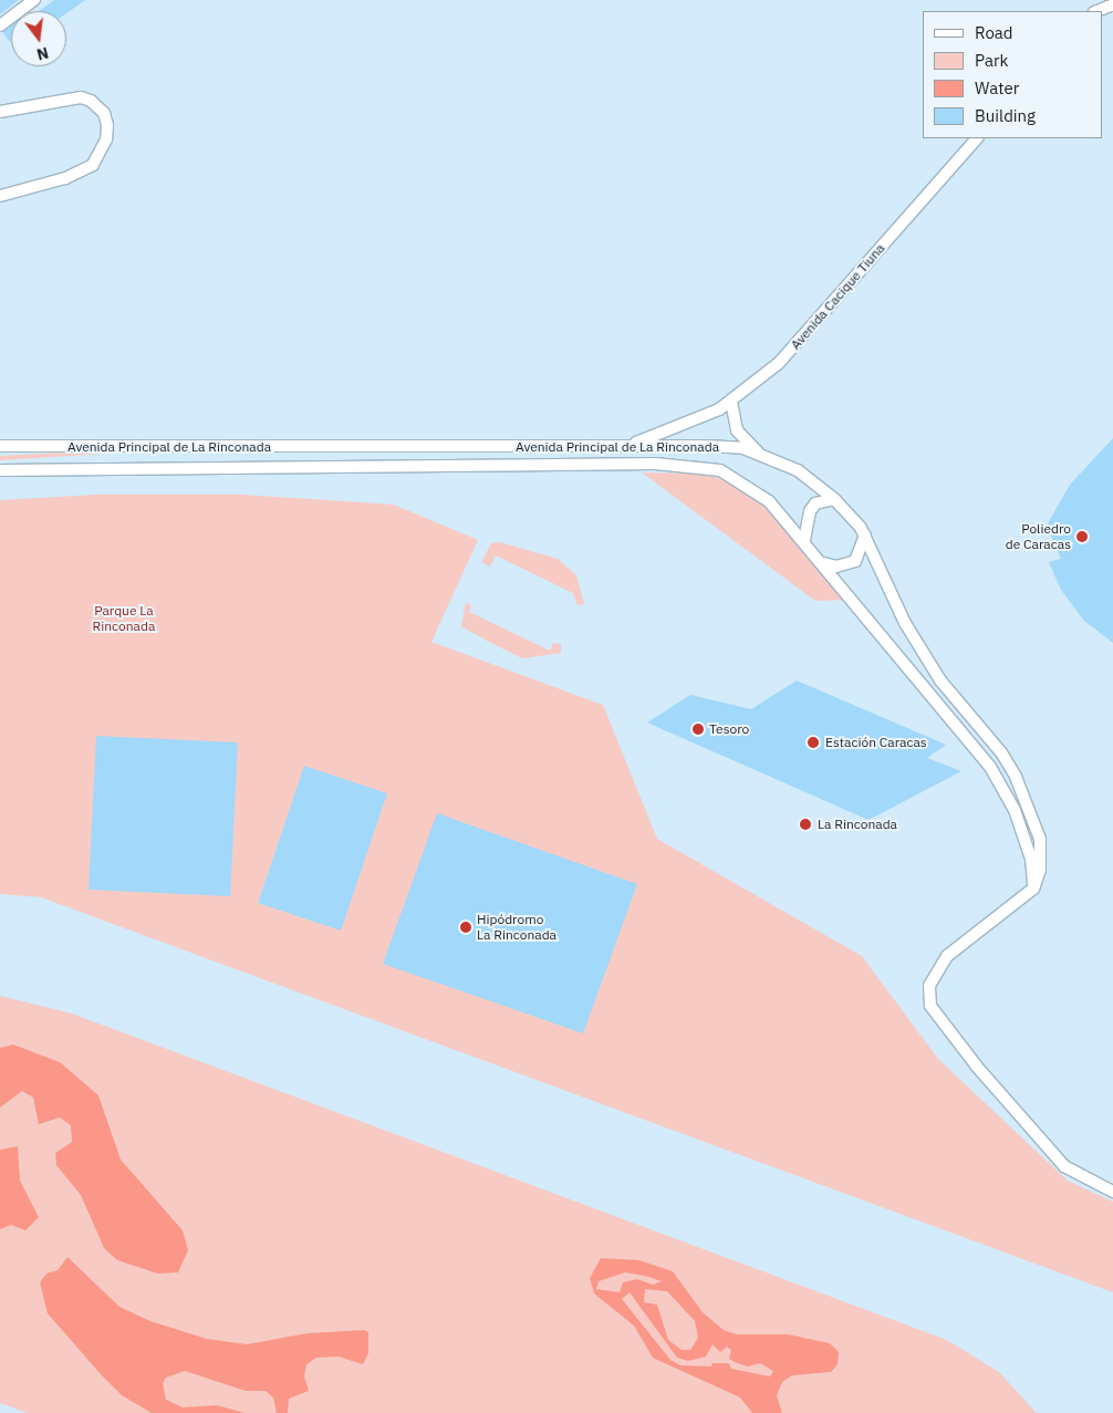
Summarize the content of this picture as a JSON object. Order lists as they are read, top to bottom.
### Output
{
  "streets": {
    "street": ["Avenida Cacique Tiuna", "Avenida Principal de La Rinconada"]
  },
  "crossings": [
    ["Avenida Cacique Tiuna", "Avenida Principal de La Rinconada"]
  ],
  "parks": ["Parque La Rinconada"],
  "places": [
    "Poliedro de Caracas",
    "Tesoro",
    "Estación Caracas",
    "La Rinconada",
    "Hipódromo La Rinconada"
  ],
  "legend": [
    "Road",
    "Park",
    "Water",
    "Building"
  ],
  "north": "bottom"
}
